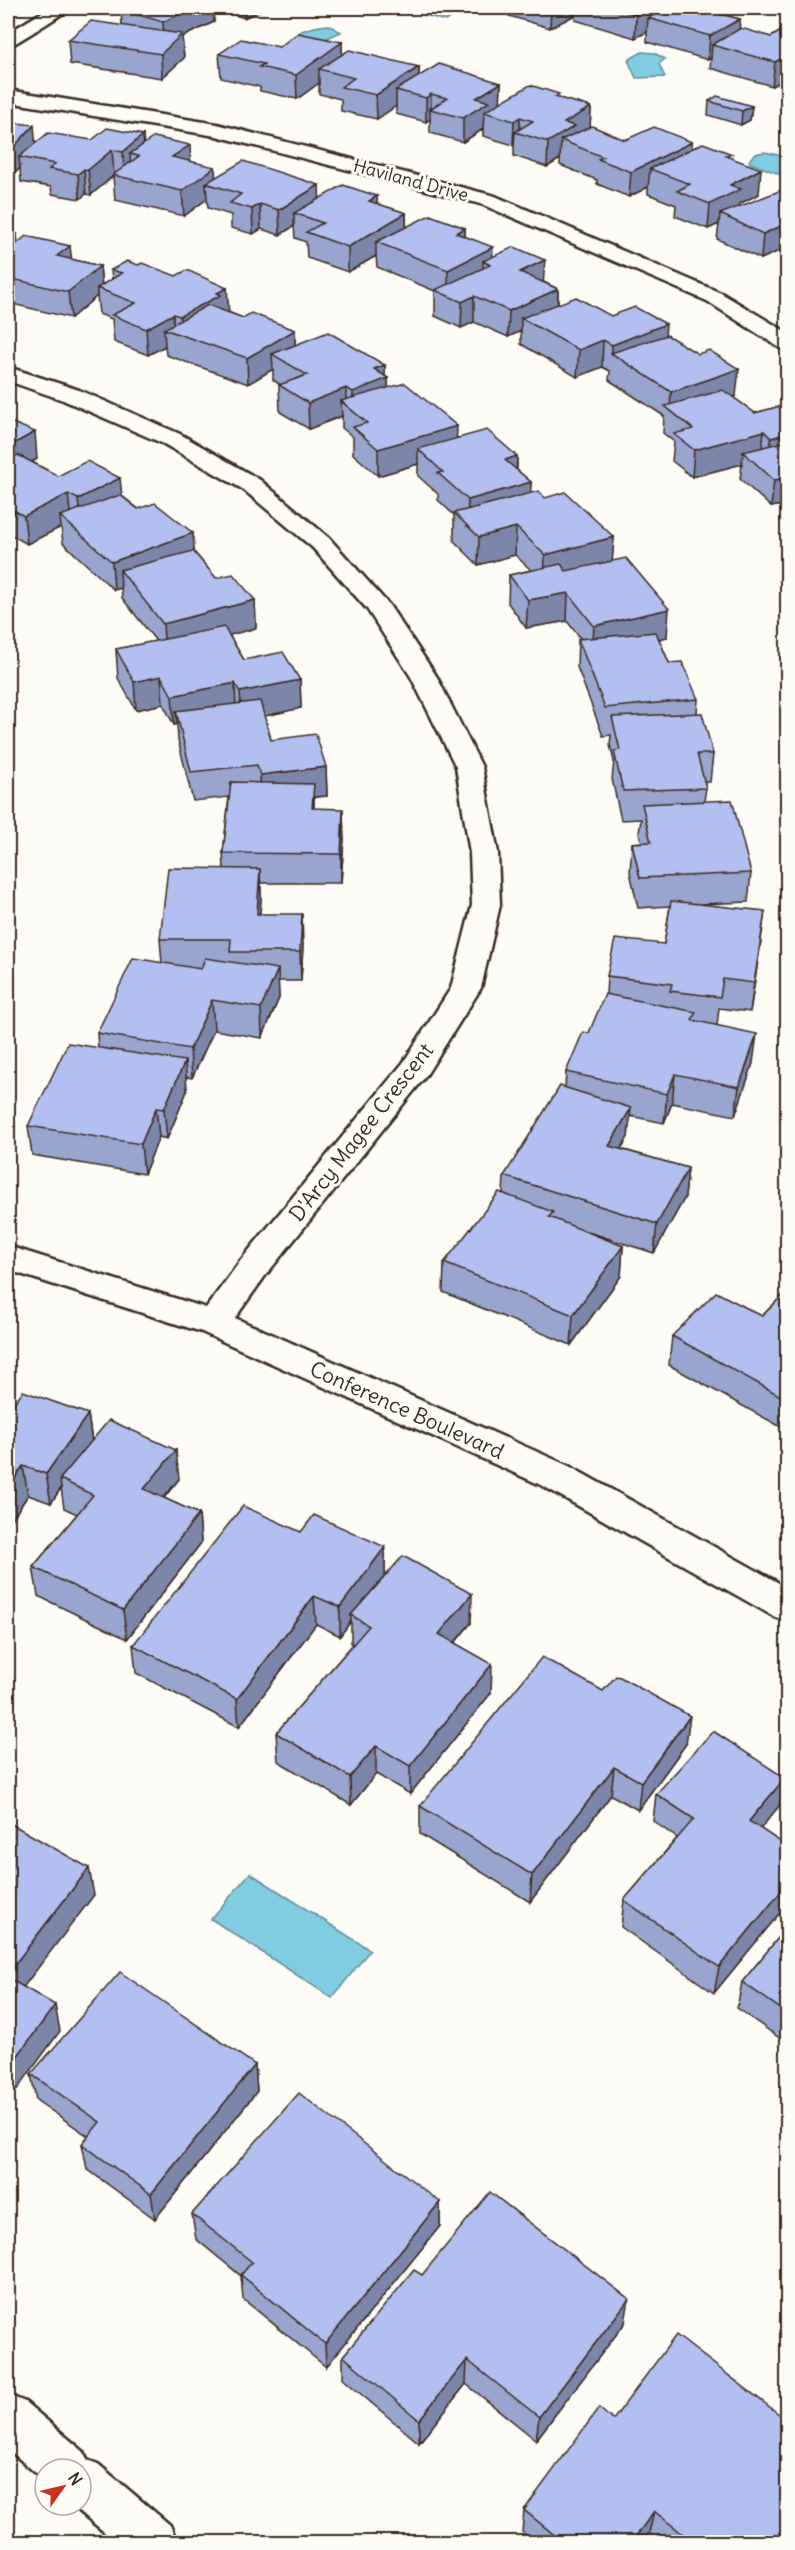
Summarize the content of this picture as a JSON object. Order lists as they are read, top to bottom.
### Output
{
  "streets": {
    "street": ["Haviland Drive", "D'Arcy Magee Crescent", "Conference Boulevard"]
  },
  "crossings": [
    ["D'Arcy Magee Crescent", "Conference Boulevard"]
  ],
  "north": "top right"
}
